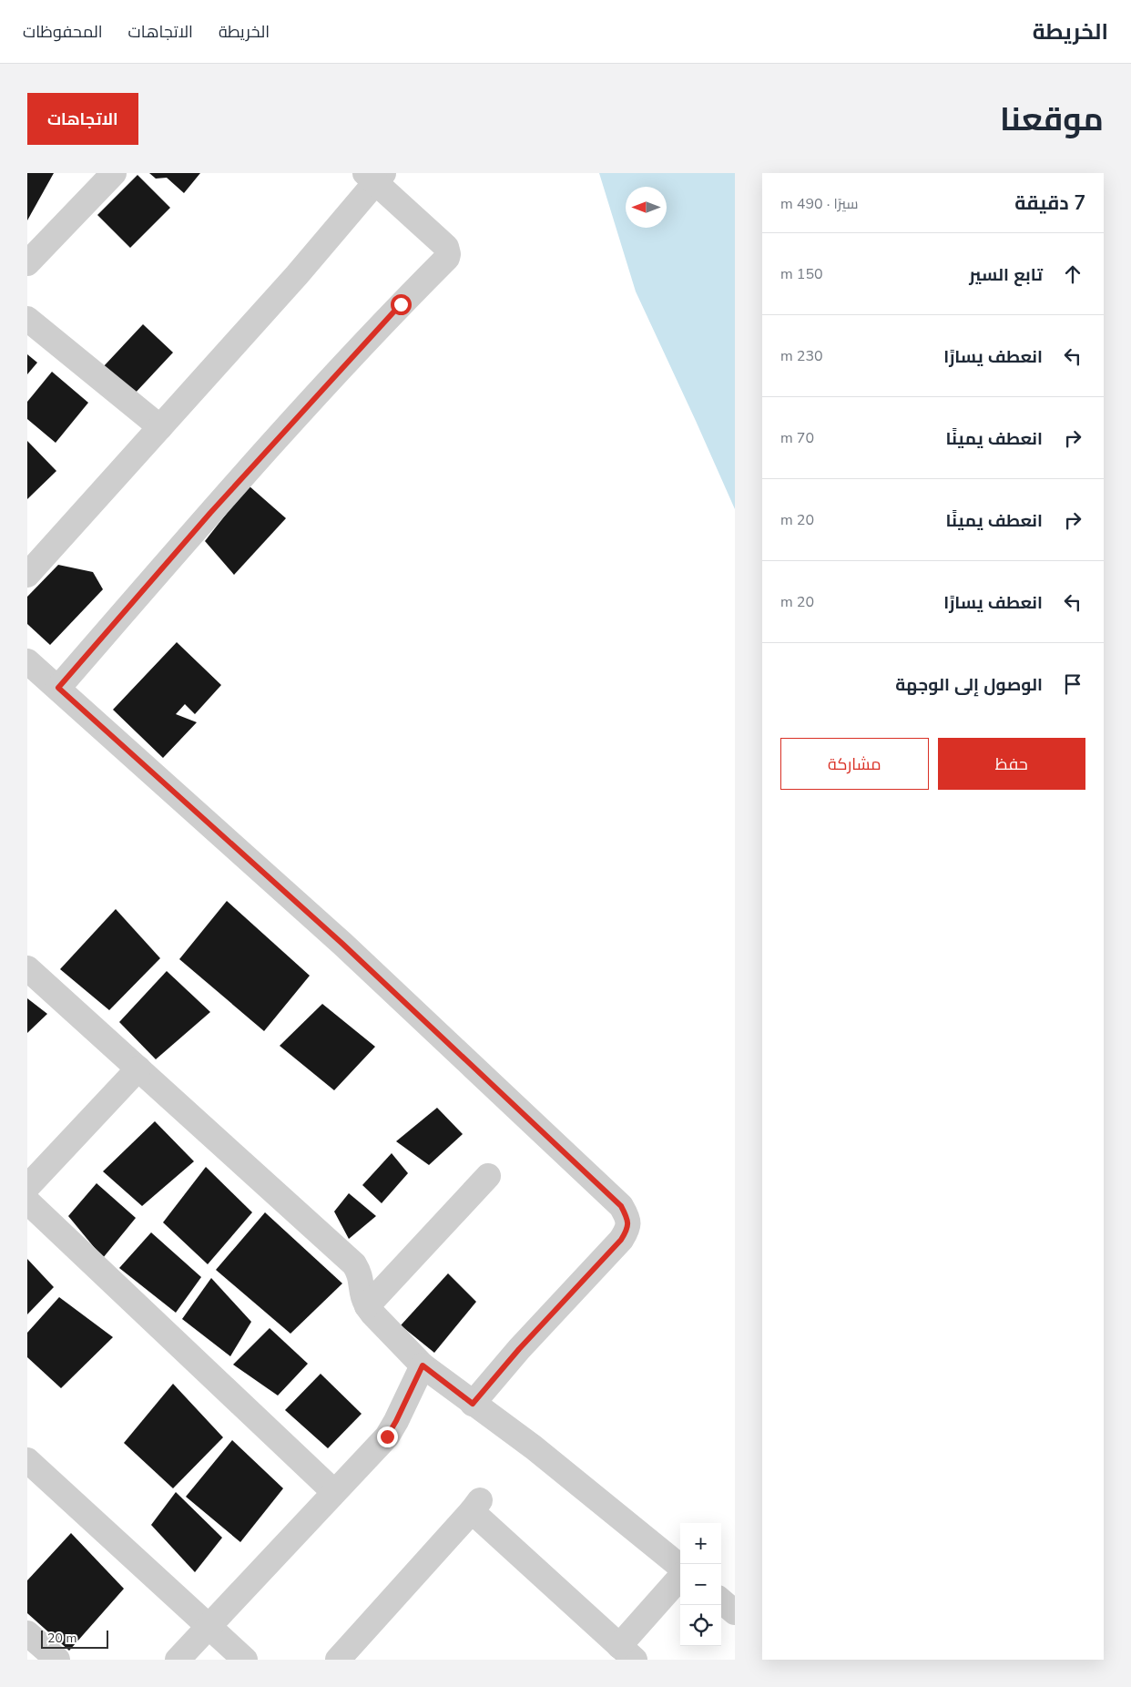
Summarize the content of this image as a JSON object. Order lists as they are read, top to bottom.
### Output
{
  "scale_bar": "20 m",
  "north": "left",
  "page": {
    "header": "الخريطة",
    "nav": ["الخريطة", "الاتجاهات", "المحفوظات"],
    "title": "موقعنا",
    "buttons": [
      "الاتجاهات",
      ["حفظ", "مشاركة"]
    ],
    "heading": ["7 دقيقة", "سيرًا · 490 m"],
    "list": [
      ["تابع السير", "150 m"],
      ["انعطف يسارًا", "230 m"],
      ["انعطف يمينًا", "70 m"],
      ["انعطف يمينًا", "20 m"],
      ["انعطف يسارًا", "20 m"],
      "الوصول إلى الوجهة"
    ],
    "map_buttons": ["+", "−"],
    "scale": "20 m"
  }
}
